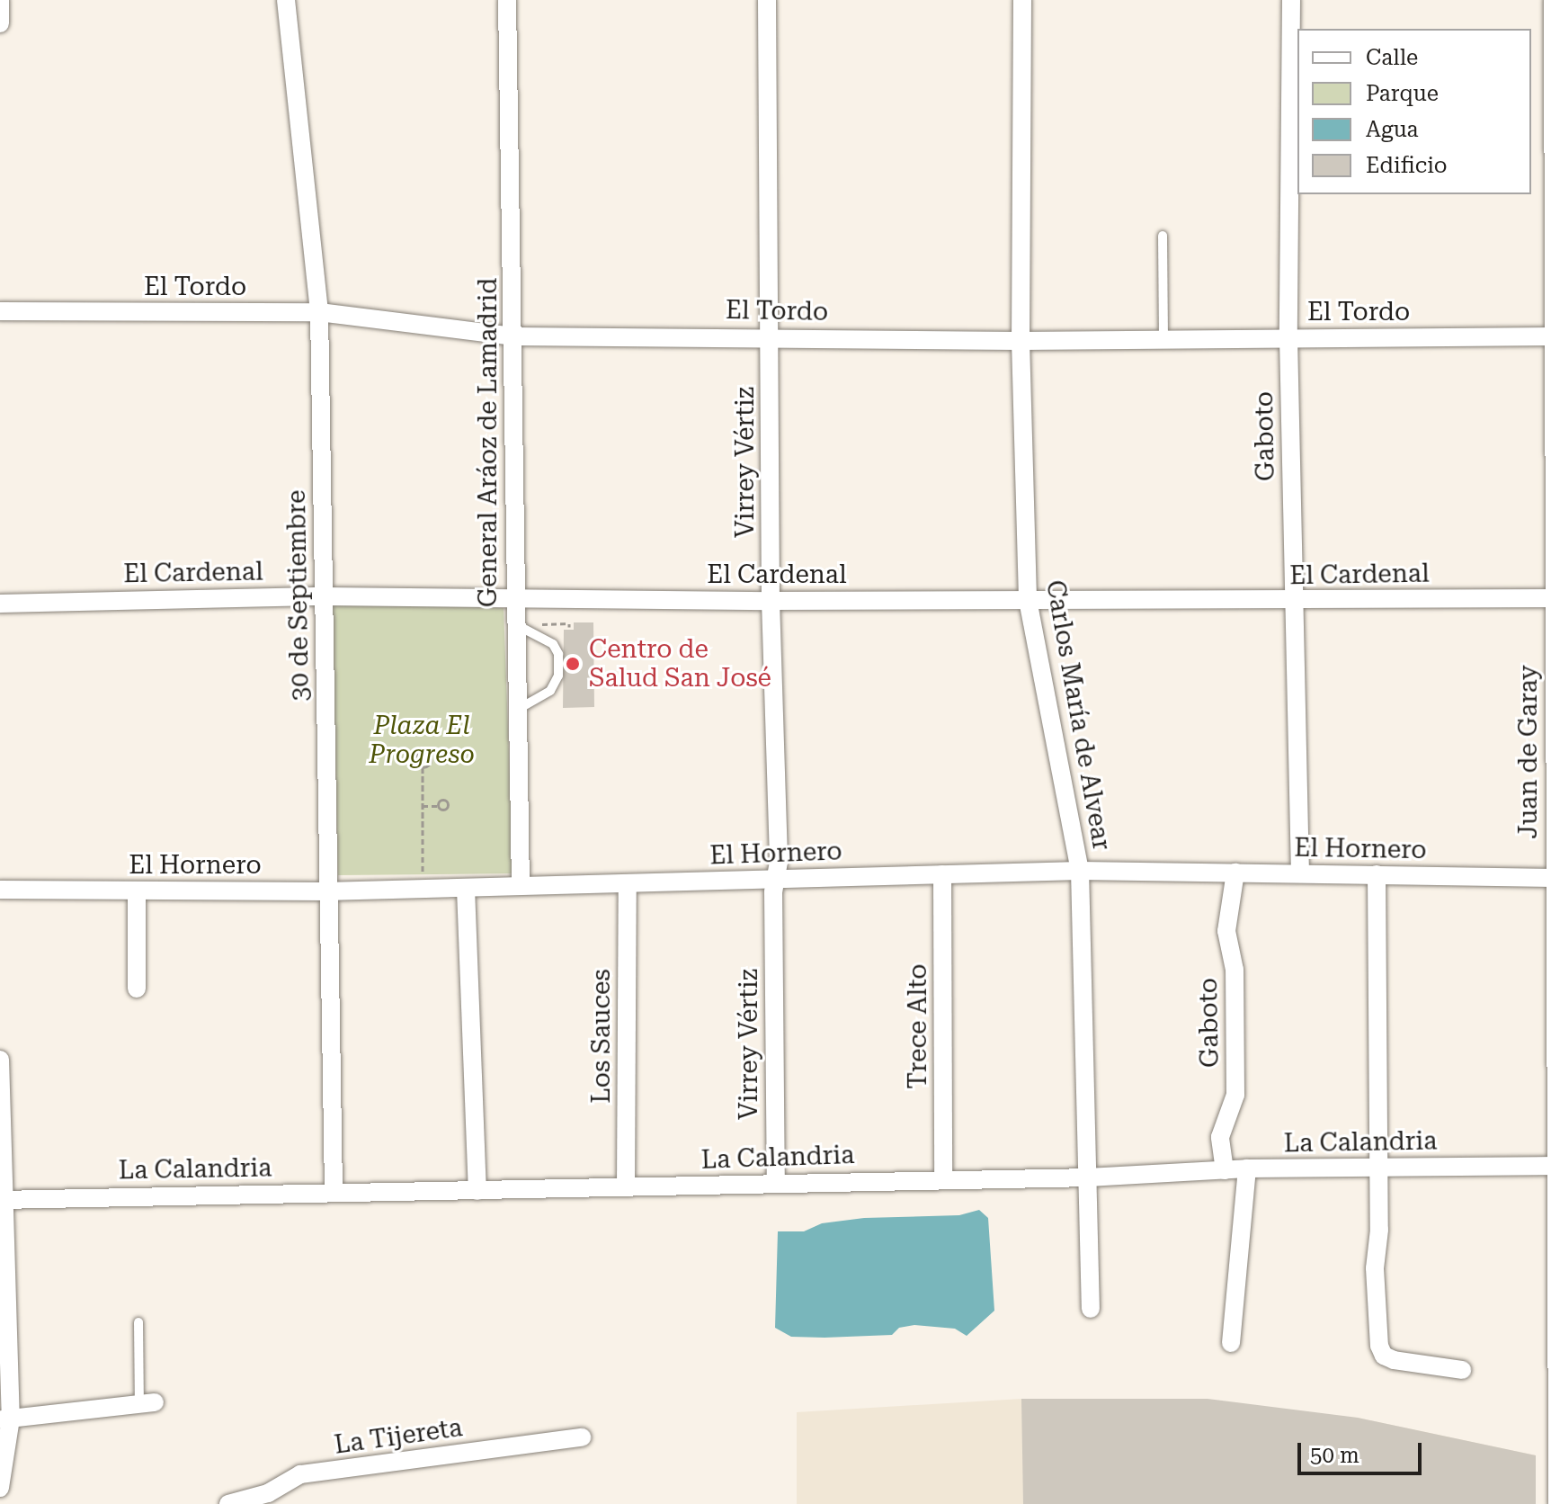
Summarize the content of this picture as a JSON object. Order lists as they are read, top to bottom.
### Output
{
  "streets": {
    "street": [
      "El Tordo",
      "Gaboto",
      "General Aráoz de Lamadrid",
      "Virrey Vértiz",
      "El Cardenal",
      "30 de Septiembre",
      "Carlos María de Alvear",
      "Juan de Garay",
      "El Hornero",
      "Trece Alto",
      "Los Sauces",
      "La Calandria",
      "La Tijereta"
    ]
  },
  "crossings": [
    ["El Tordo", "Gaboto"],
    ["El Tordo", "General Aráoz de Lamadrid"],
    ["El Tordo", "Virrey Vértiz"],
    ["El Tordo", "30 de Septiembre"],
    ["El Tordo", "Carlos María de Alvear"],
    ["El Tordo", "Juan de Garay"],
    ["Gaboto", "El Cardenal"],
    ["Gaboto", "El Hornero"],
    ["Gaboto", "La Calandria"],
    ["General Aráoz de Lamadrid", "El Cardenal"],
    ["General Aráoz de Lamadrid", "El Hornero"],
    ["Virrey Vértiz", "El Cardenal"],
    ["Virrey Vértiz", "El Hornero"],
    ["Virrey Vértiz", "La Calandria"],
    ["El Cardenal", "30 de Septiembre"],
    ["El Cardenal", "Carlos María de Alvear"],
    ["El Cardenal", "Juan de Garay"],
    ["30 de Septiembre", "El Hornero"],
    ["30 de Septiembre", "La Calandria"],
    ["Carlos María de Alvear", "El Hornero"],
    ["Carlos María de Alvear", "La Calandria"],
    ["Juan de Garay", "El Hornero"],
    ["Juan de Garay", "La Calandria"],
    ["El Hornero", "Trece Alto"],
    ["El Hornero", "Los Sauces"],
    ["Trece Alto", "La Calandria"],
    ["Los Sauces", "La Calandria"]
  ],
  "parks": ["Plaza El Progreso"],
  "places": ["Centro de Salud San José"],
  "legend": [
    "Calle",
    "Parque",
    "Agua",
    "Edificio"
  ],
  "scale_bar": "50 m"
}
